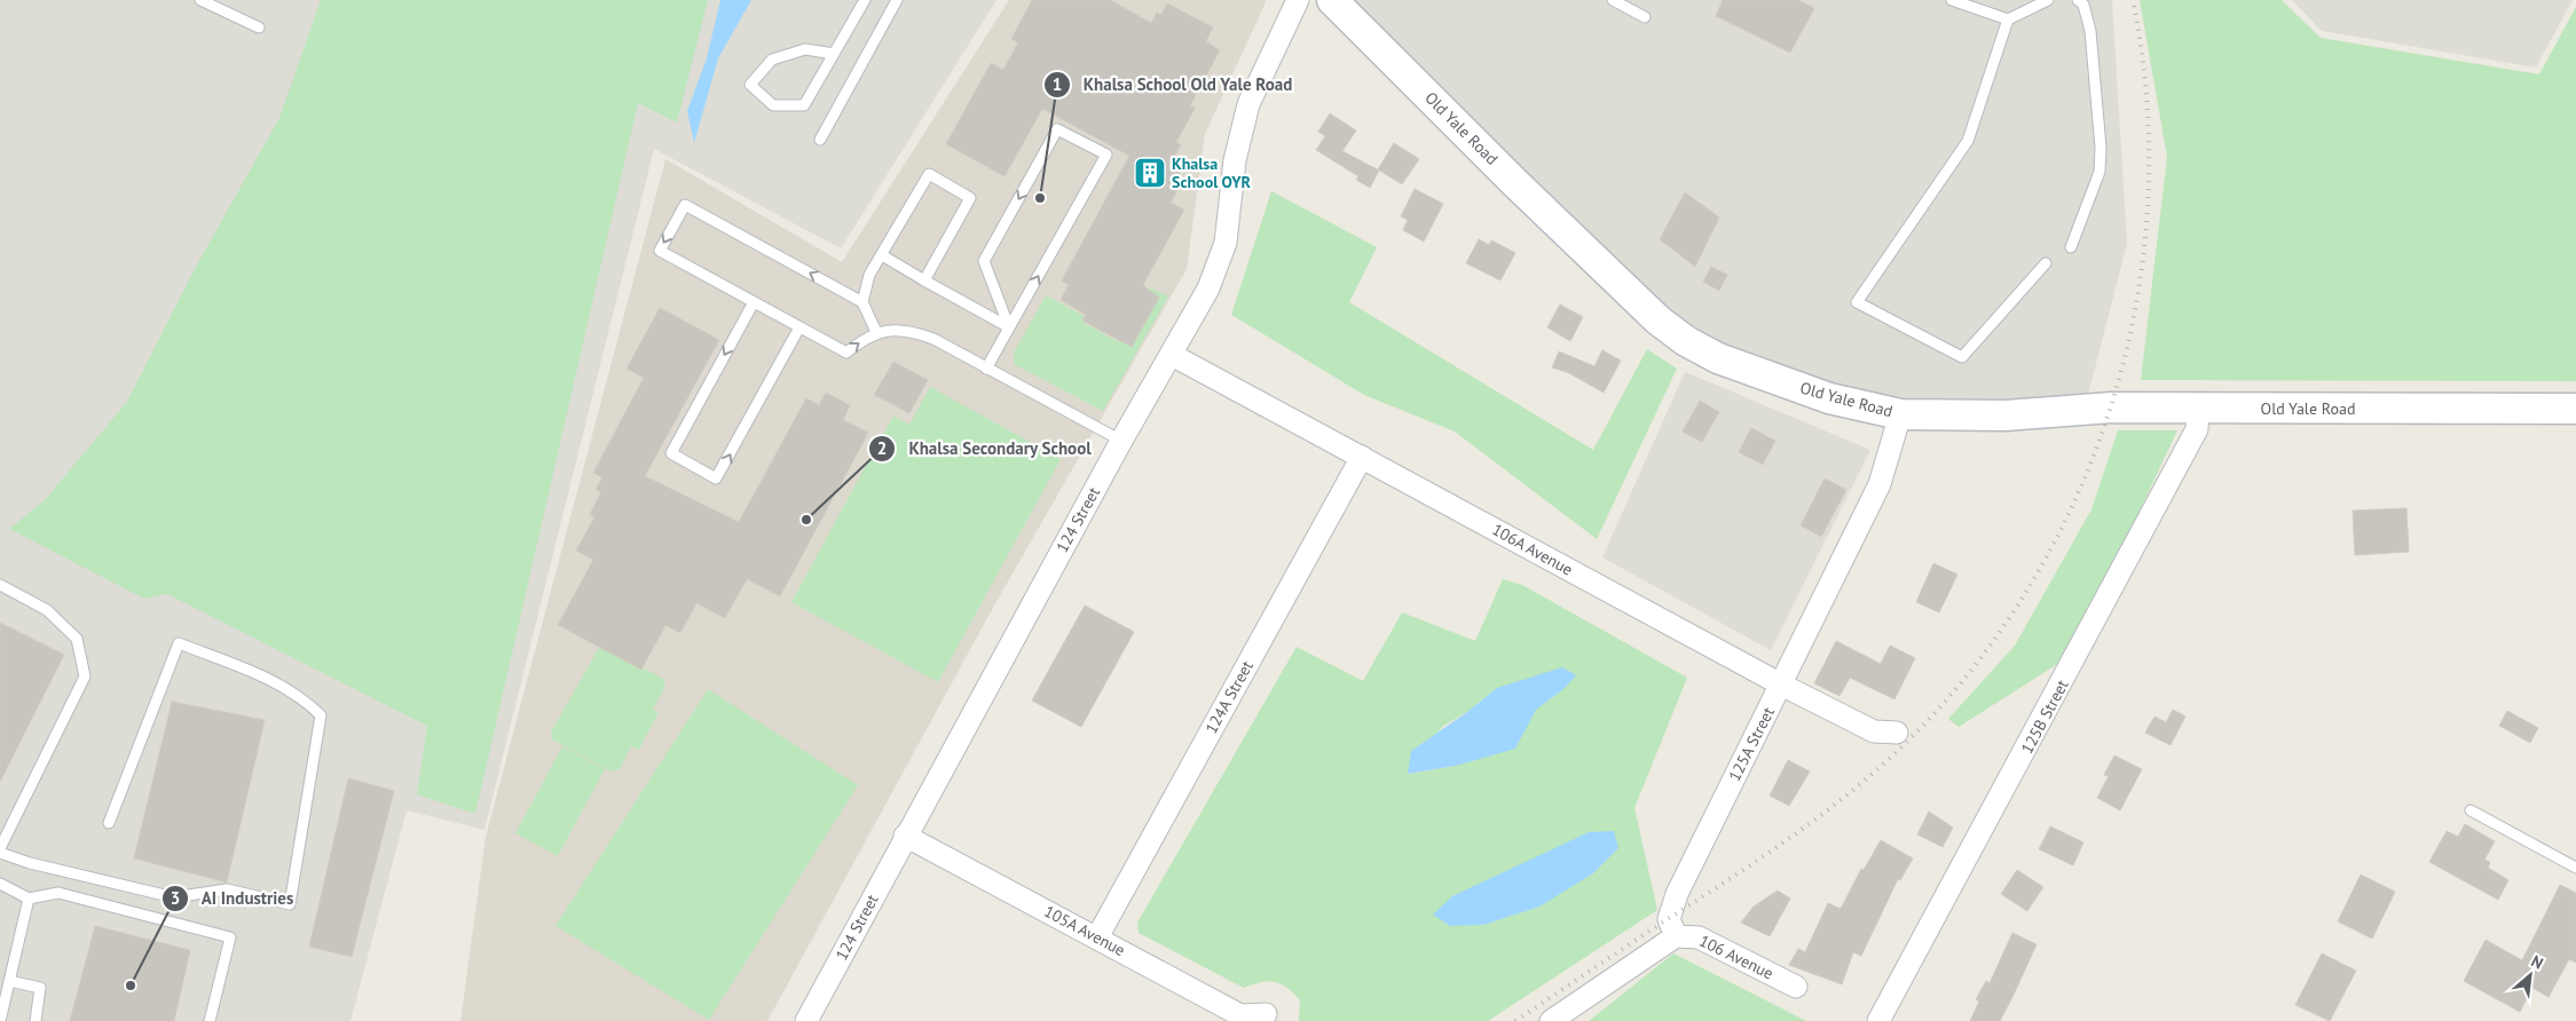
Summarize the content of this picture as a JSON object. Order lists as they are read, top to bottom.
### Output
{
  "streets": {
    "main road": ["Old Yale Road"],
    "street": [
      "124 Street",
      "106A Avenue",
      "124A Street",
      "125B Street",
      "125A Street",
      "105A Avenue",
      "106 Avenue"
    ]
  },
  "crossings": [
    ["Old Yale Road", "125B Street"],
    ["Old Yale Road", "125A Street"],
    ["124 Street", "106A Avenue"],
    ["124 Street", "105A Avenue"],
    ["106A Avenue", "124A Street"],
    ["106A Avenue", "125A Street"],
    ["124A Street", "105A Avenue"],
    ["125A Street", "106 Avenue"]
  ],
  "places": {
    "building": ["Khalsa School OYR"],
    "other": ["Khalsa School Old Yale Road", "Khalsa Secondary School", "AI Industries"]
  },
  "north": "top right"
}
